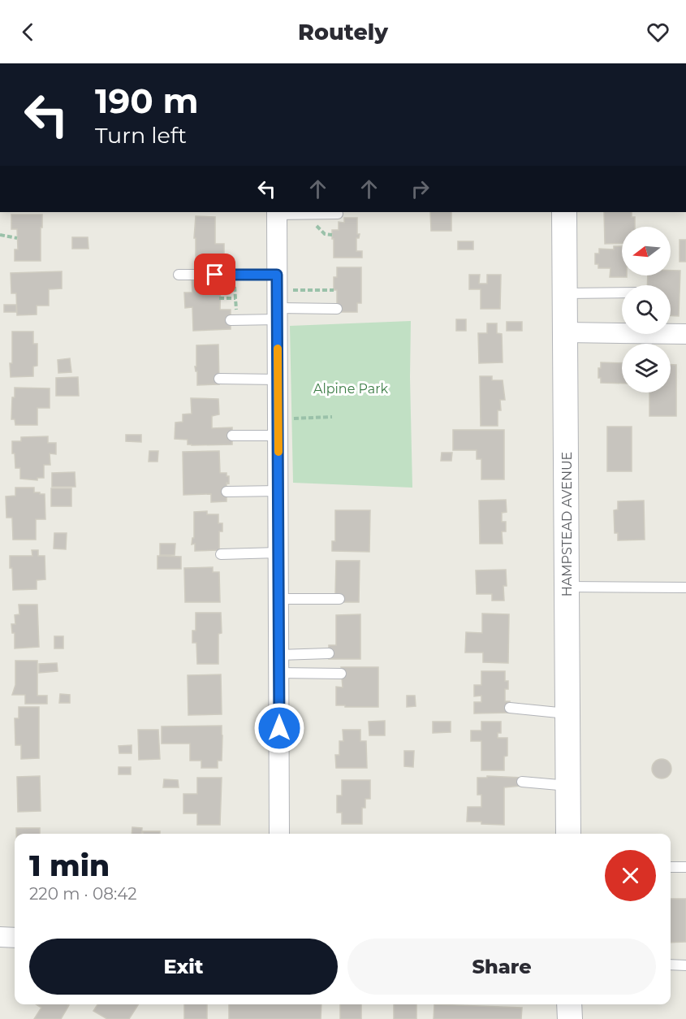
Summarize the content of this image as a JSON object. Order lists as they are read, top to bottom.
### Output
{
  "streets": {
    "street": ["HAMPSTEAD AVENUE"]
  },
  "parks": ["Alpine Park"],
  "north": "left",
  "page": {
    "header": "Routely",
    "turn": ["190 m", "Turn left"],
    "heading": ["1 min", "220 m · 08:42"],
    "buttons": ["Exit", "Share"]
  }
}
